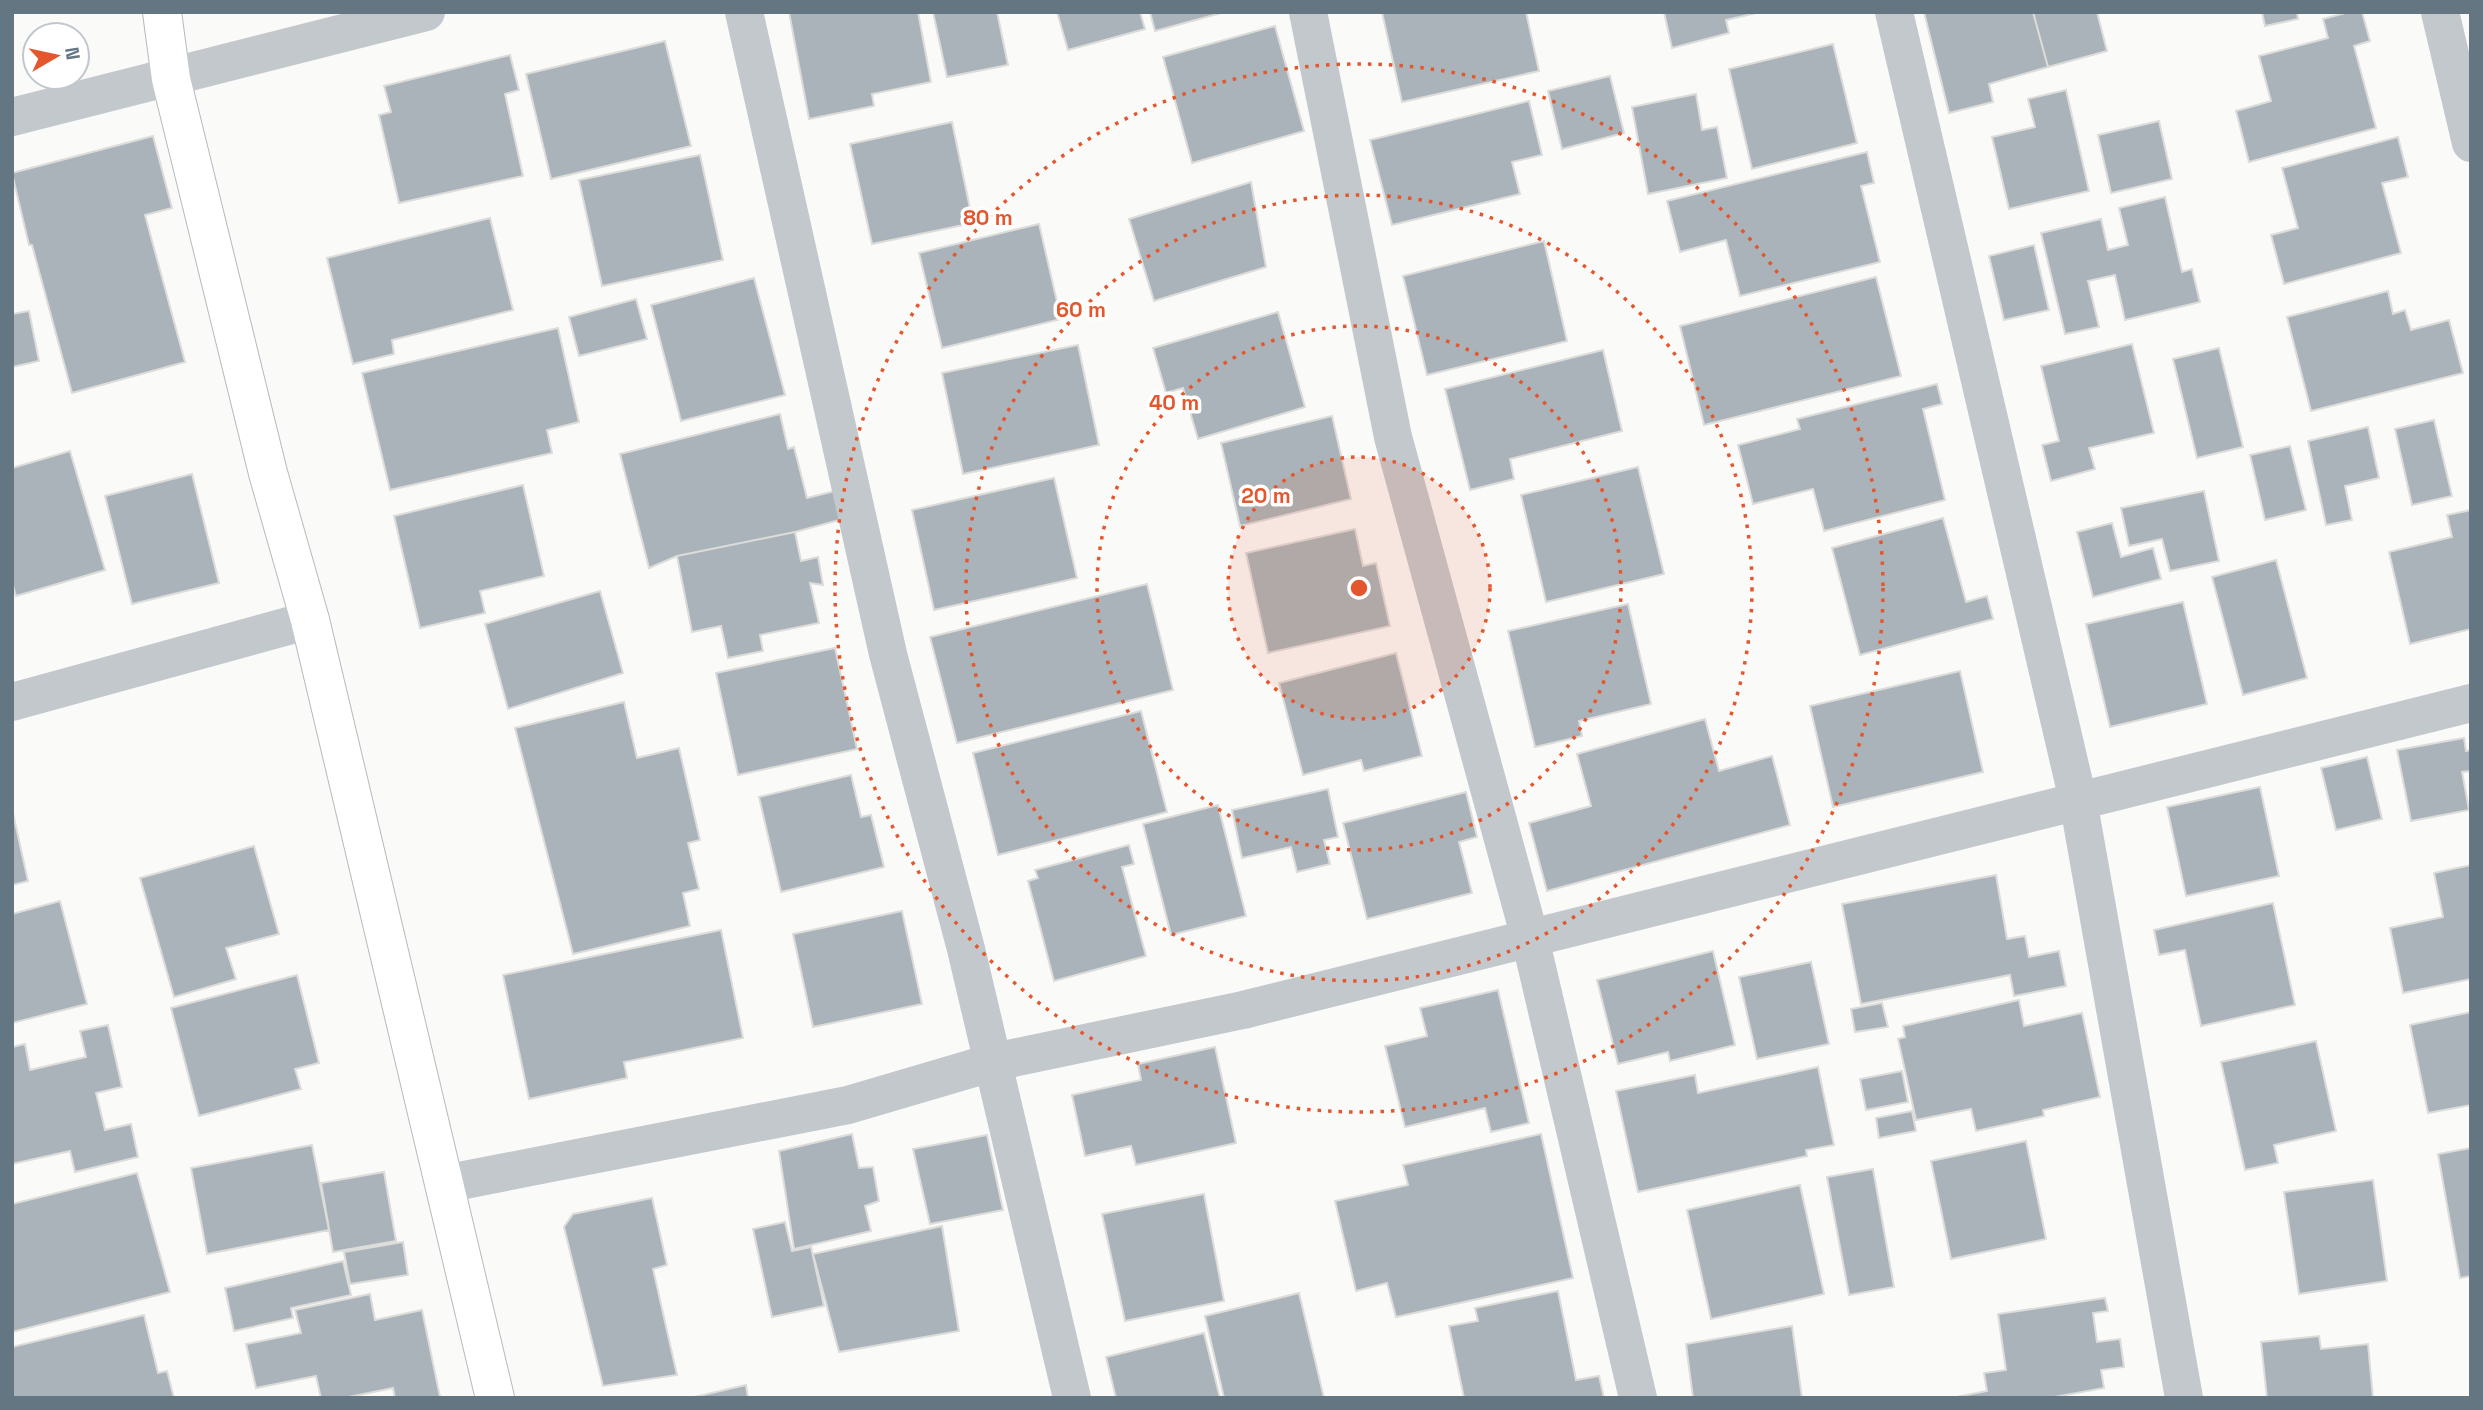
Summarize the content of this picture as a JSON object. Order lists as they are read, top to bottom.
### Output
{
  "north": "right",
  "rings": [
    "80 m",
    "60 m",
    "40 m",
    "20 m"
  ]
}
